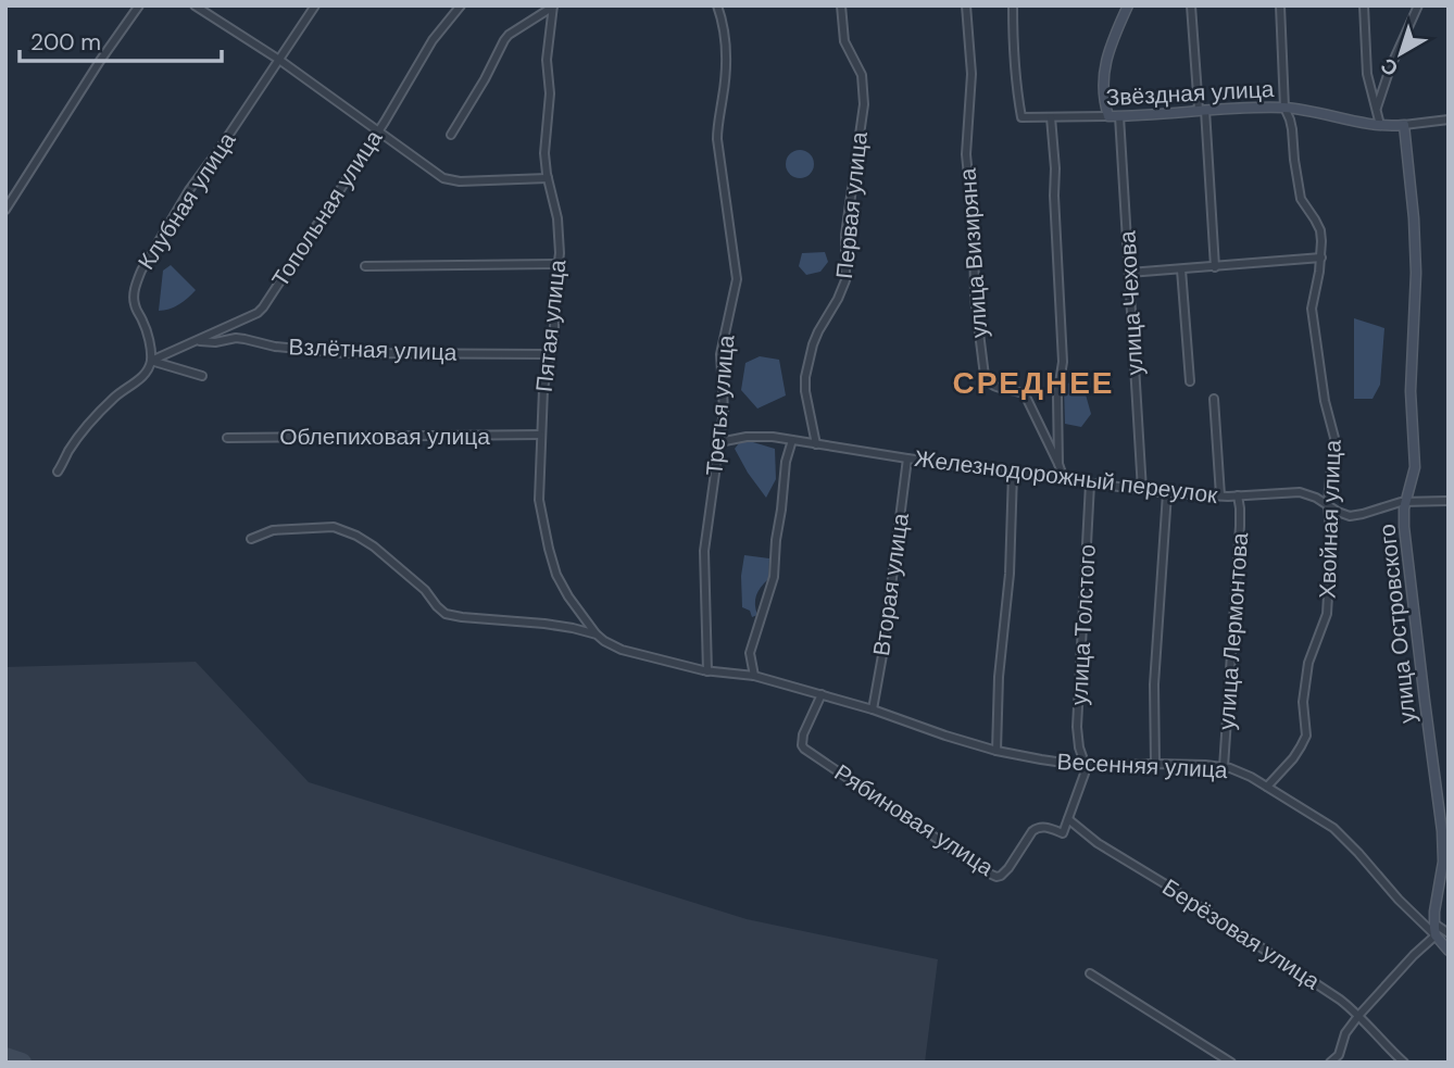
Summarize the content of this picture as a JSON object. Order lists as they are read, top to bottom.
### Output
{
  "streets": {
    "street": [
      "Звёздная улица",
      "Клубная улица",
      "Первая улица",
      "Топольная улица",
      "улица Визиряна",
      "улица Чехова",
      "Пятая улица",
      "Взлётная улица",
      "Третья улица",
      "Облепиховая улица",
      "Железнодорожный переулок",
      "Хвойная улица",
      "Вторая улица",
      "улица Островского",
      "улица Толстого",
      "улица Лермонтова",
      "Весенняя улица",
      "Рябиновая улица",
      "Берёзовая улица"
    ]
  },
  "crossings": [
    ["Звёздная улица", "улица Чехова"],
    ["Звёздная улица", "Хвойная улица"],
    ["Звёздная улица", "улица Островского"],
    ["Клубная улица", "Топольная улица"],
    ["Первая улица", "Железнодорожный переулок"],
    ["Топольная улица", "Взлётная улица"],
    ["улица Чехова", "Железнодорожный переулок"],
    ["Пятая улица", "Взлётная улица"],
    ["Пятая улица", "Облепиховая улица"],
    ["Третья улица", "Железнодорожный переулок"],
    ["Третья улица", "Весенняя улица"],
    ["Железнодорожный переулок", "Хвойная улица"],
    ["Железнодорожный переулок", "Вторая улица"],
    ["Железнодорожный переулок", "улица Островского"],
    ["Железнодорожный переулок", "улица Толстого"],
    ["Железнодорожный переулок", "улица Лермонтова"],
    ["Хвойная улица", "Весенняя улица"],
    ["Вторая улица", "Весенняя улица"],
    ["улица Островского", "Весенняя улица"],
    ["улица Толстого", "Весенняя улица"],
    ["улица Лермонтова", "Весенняя улица"],
    ["Весенняя улица", "Рябиновая улица"],
    ["Рябиновая улица", "Берёзовая улица"]
  ],
  "districts": ["СРЕДНЕЕ"],
  "scale_bar": "200 m",
  "north": "bottom left"
}
